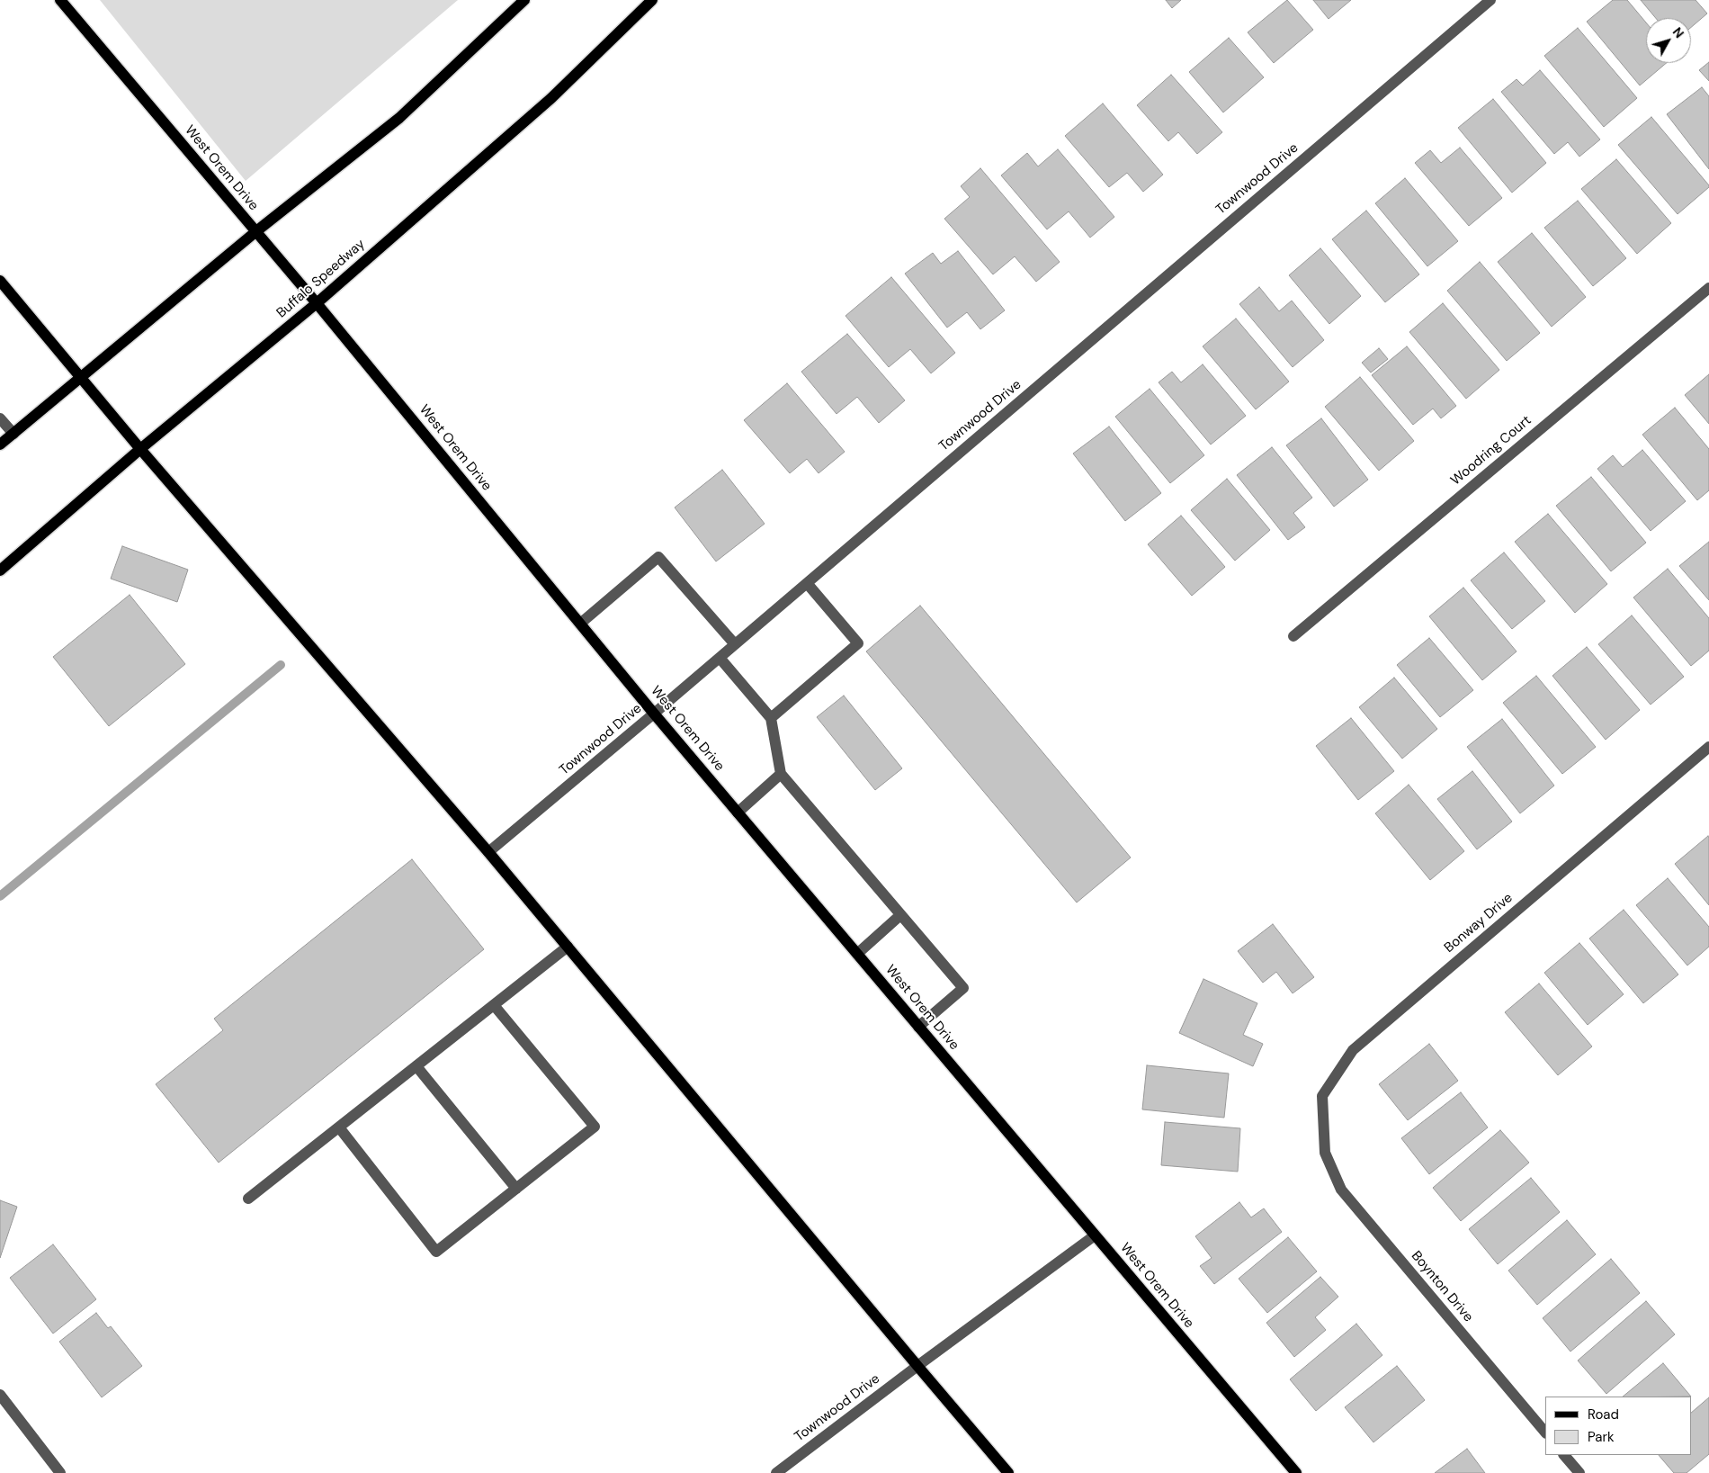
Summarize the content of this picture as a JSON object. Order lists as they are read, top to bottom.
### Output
{
  "streets": {
    "main road": ["West Orem Drive", "Buffalo Speedway"],
    "street": [
      "Townwood Drive",
      "Woodring Court",
      "Bonway Drive",
      "Boynton Drive"
    ]
  },
  "crossings": [
    ["West Orem Drive", "Townwood Drive"],
    ["West Orem Drive", "Buffalo Speedway"],
    ["Bonway Drive", "Boynton Drive"]
  ],
  "legend": ["Road", "Park"],
  "north": "top right"
}
